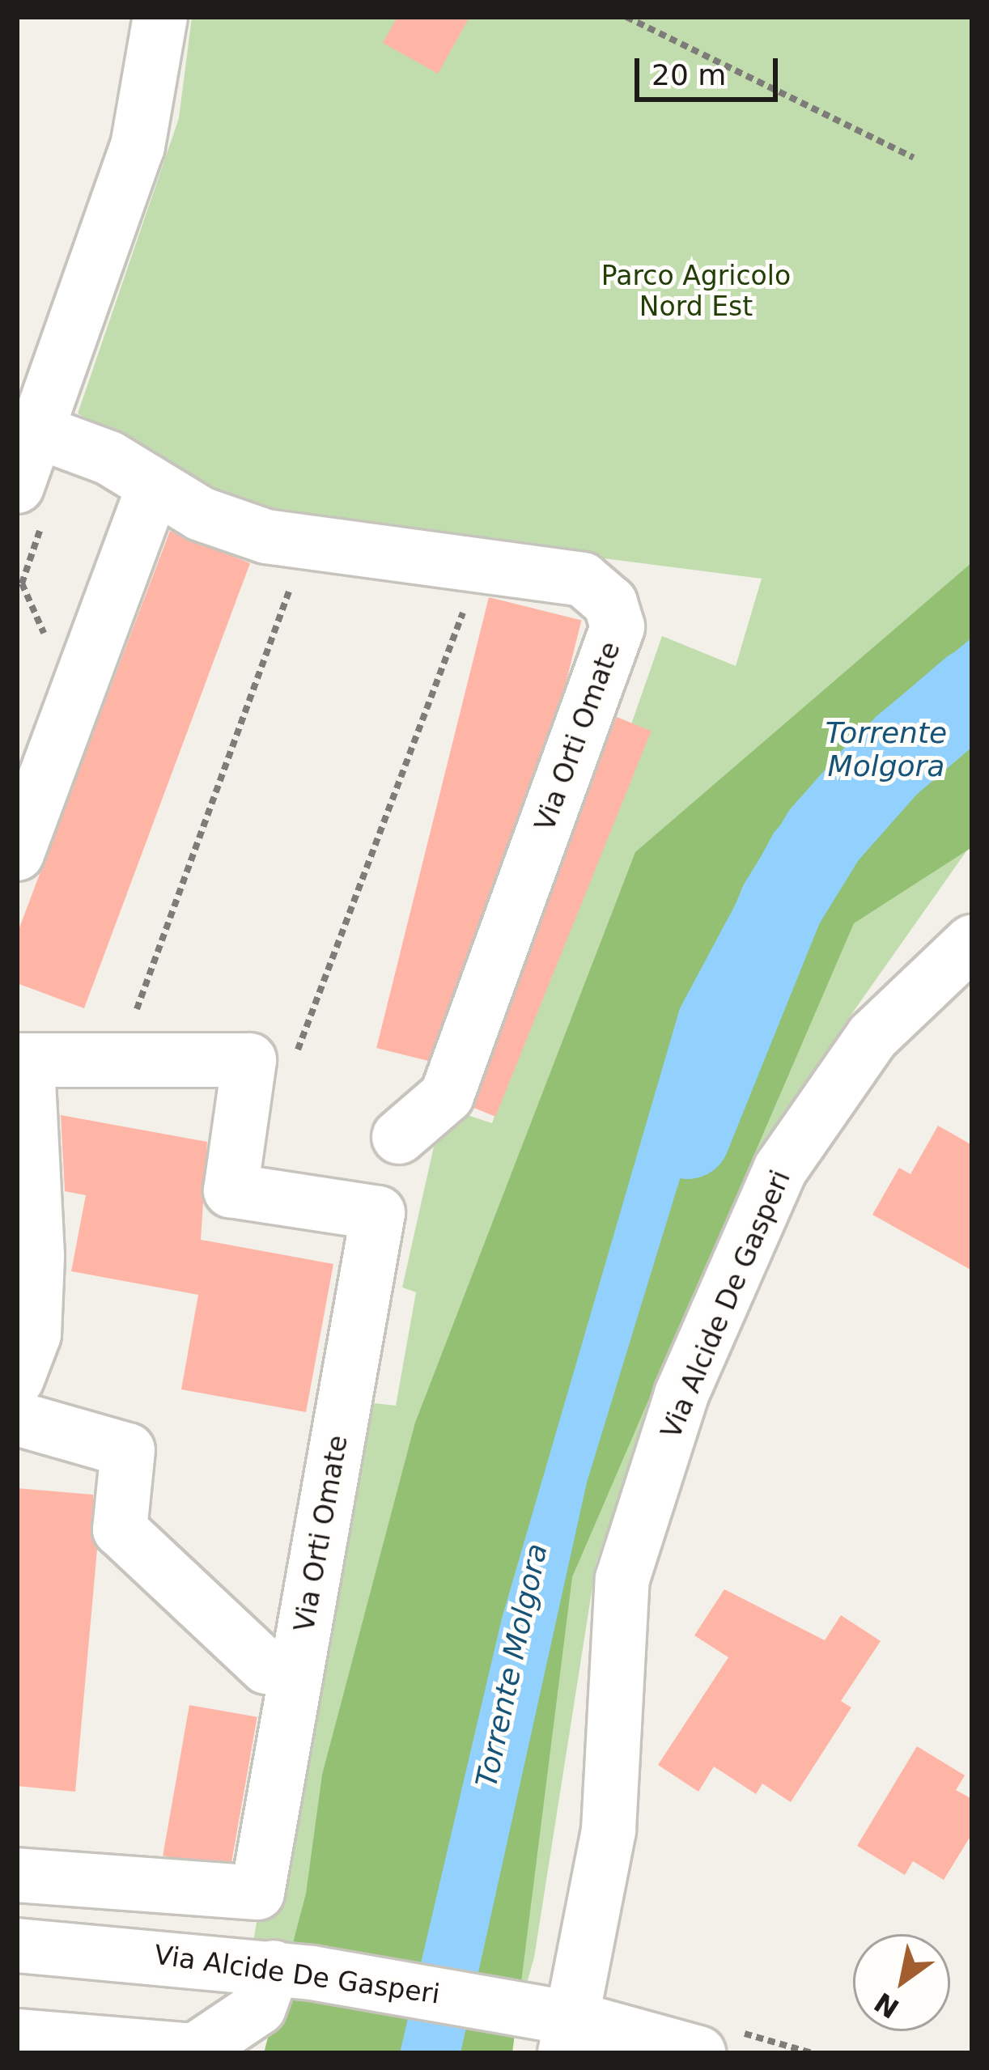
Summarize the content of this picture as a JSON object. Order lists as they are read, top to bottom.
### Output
{
  "streets": {
    "street": ["Via Orti Omate", "Via Alcide De Gasperi"]
  },
  "water": ["Torrente Molgora"],
  "parks": ["Parco Agricolo Nord Est"],
  "scale_bar": "20 m",
  "north": "bottom left"
}
